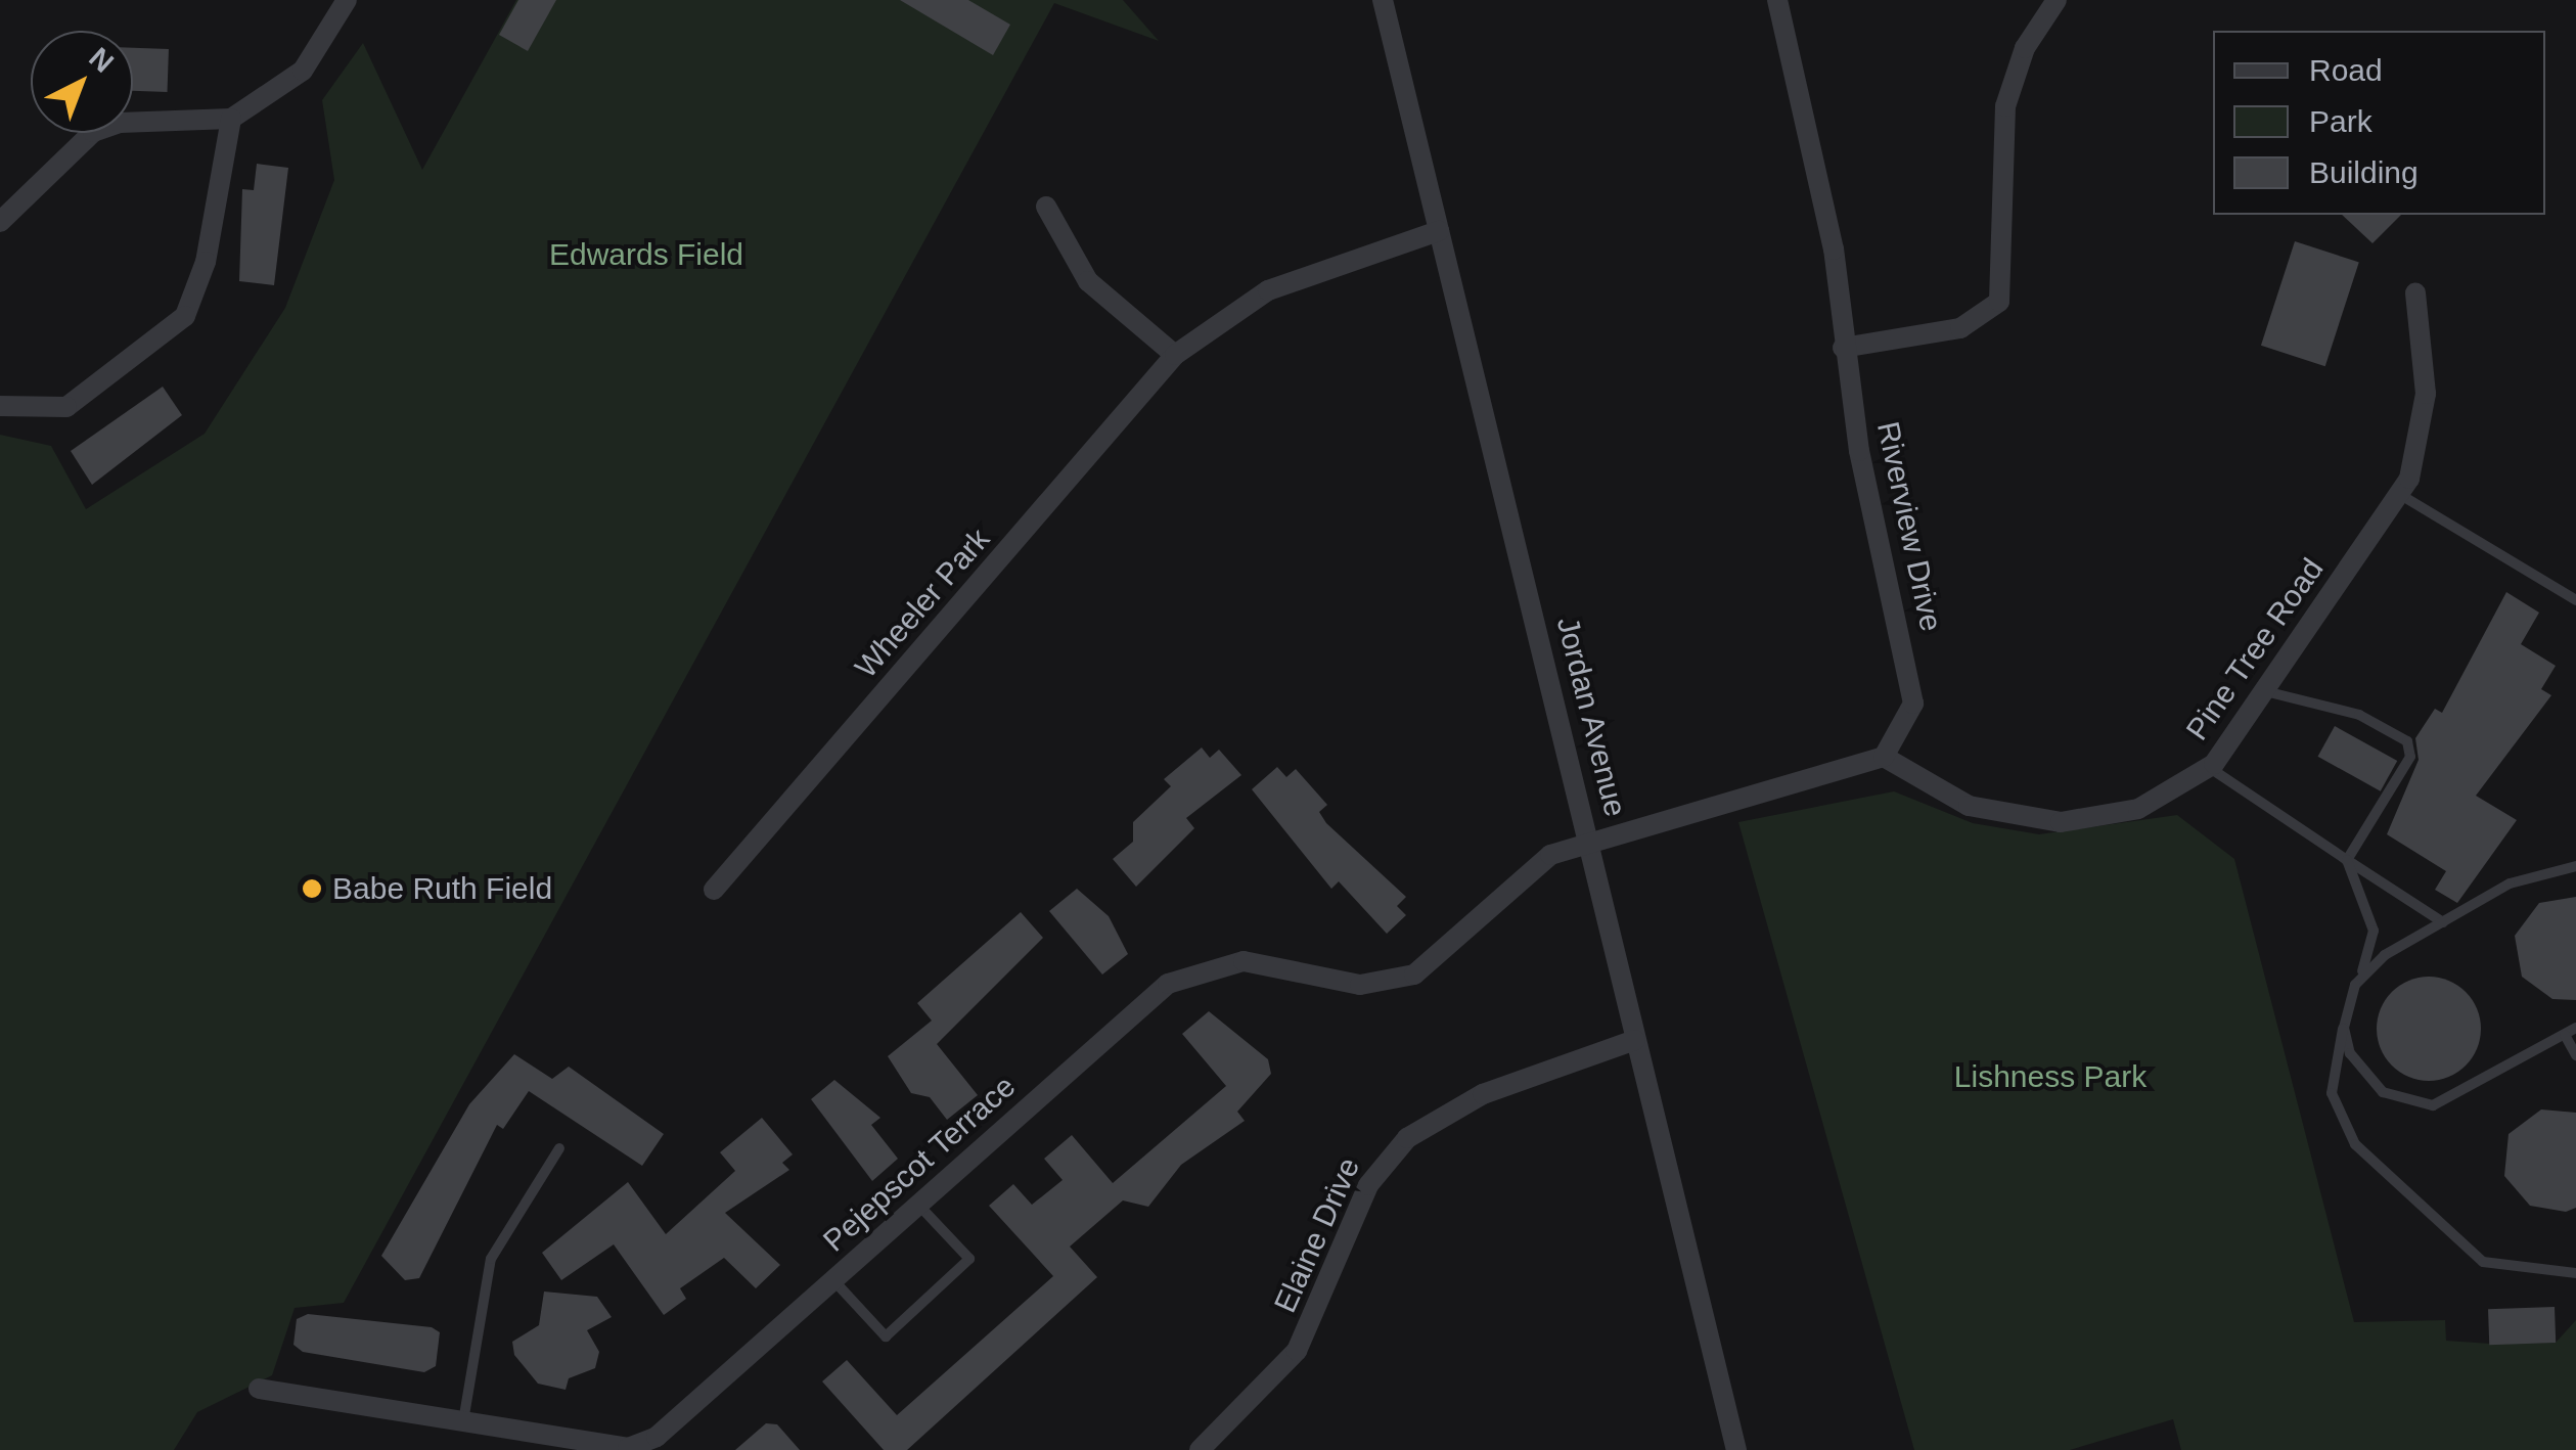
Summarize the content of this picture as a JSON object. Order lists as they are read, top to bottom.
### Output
{
  "streets": {
    "street": [
      "Riverview Drive",
      "Wheeler Park",
      "Pine Tree Road",
      "Jordan Avenue",
      "Pejepscot Terrace",
      "Elaine Drive"
    ]
  },
  "crossings": [
    ["Riverview Drive", "Pine Tree Road"],
    ["Wheeler Park", "Jordan Avenue"],
    ["Jordan Avenue", "Pejepscot Terrace"],
    ["Jordan Avenue", "Elaine Drive"]
  ],
  "parks": ["Edwards Field", "Lishness Park"],
  "places": ["Babe Ruth Field"],
  "legend": ["Road", "Park", "Building"],
  "north": "top right"
}
